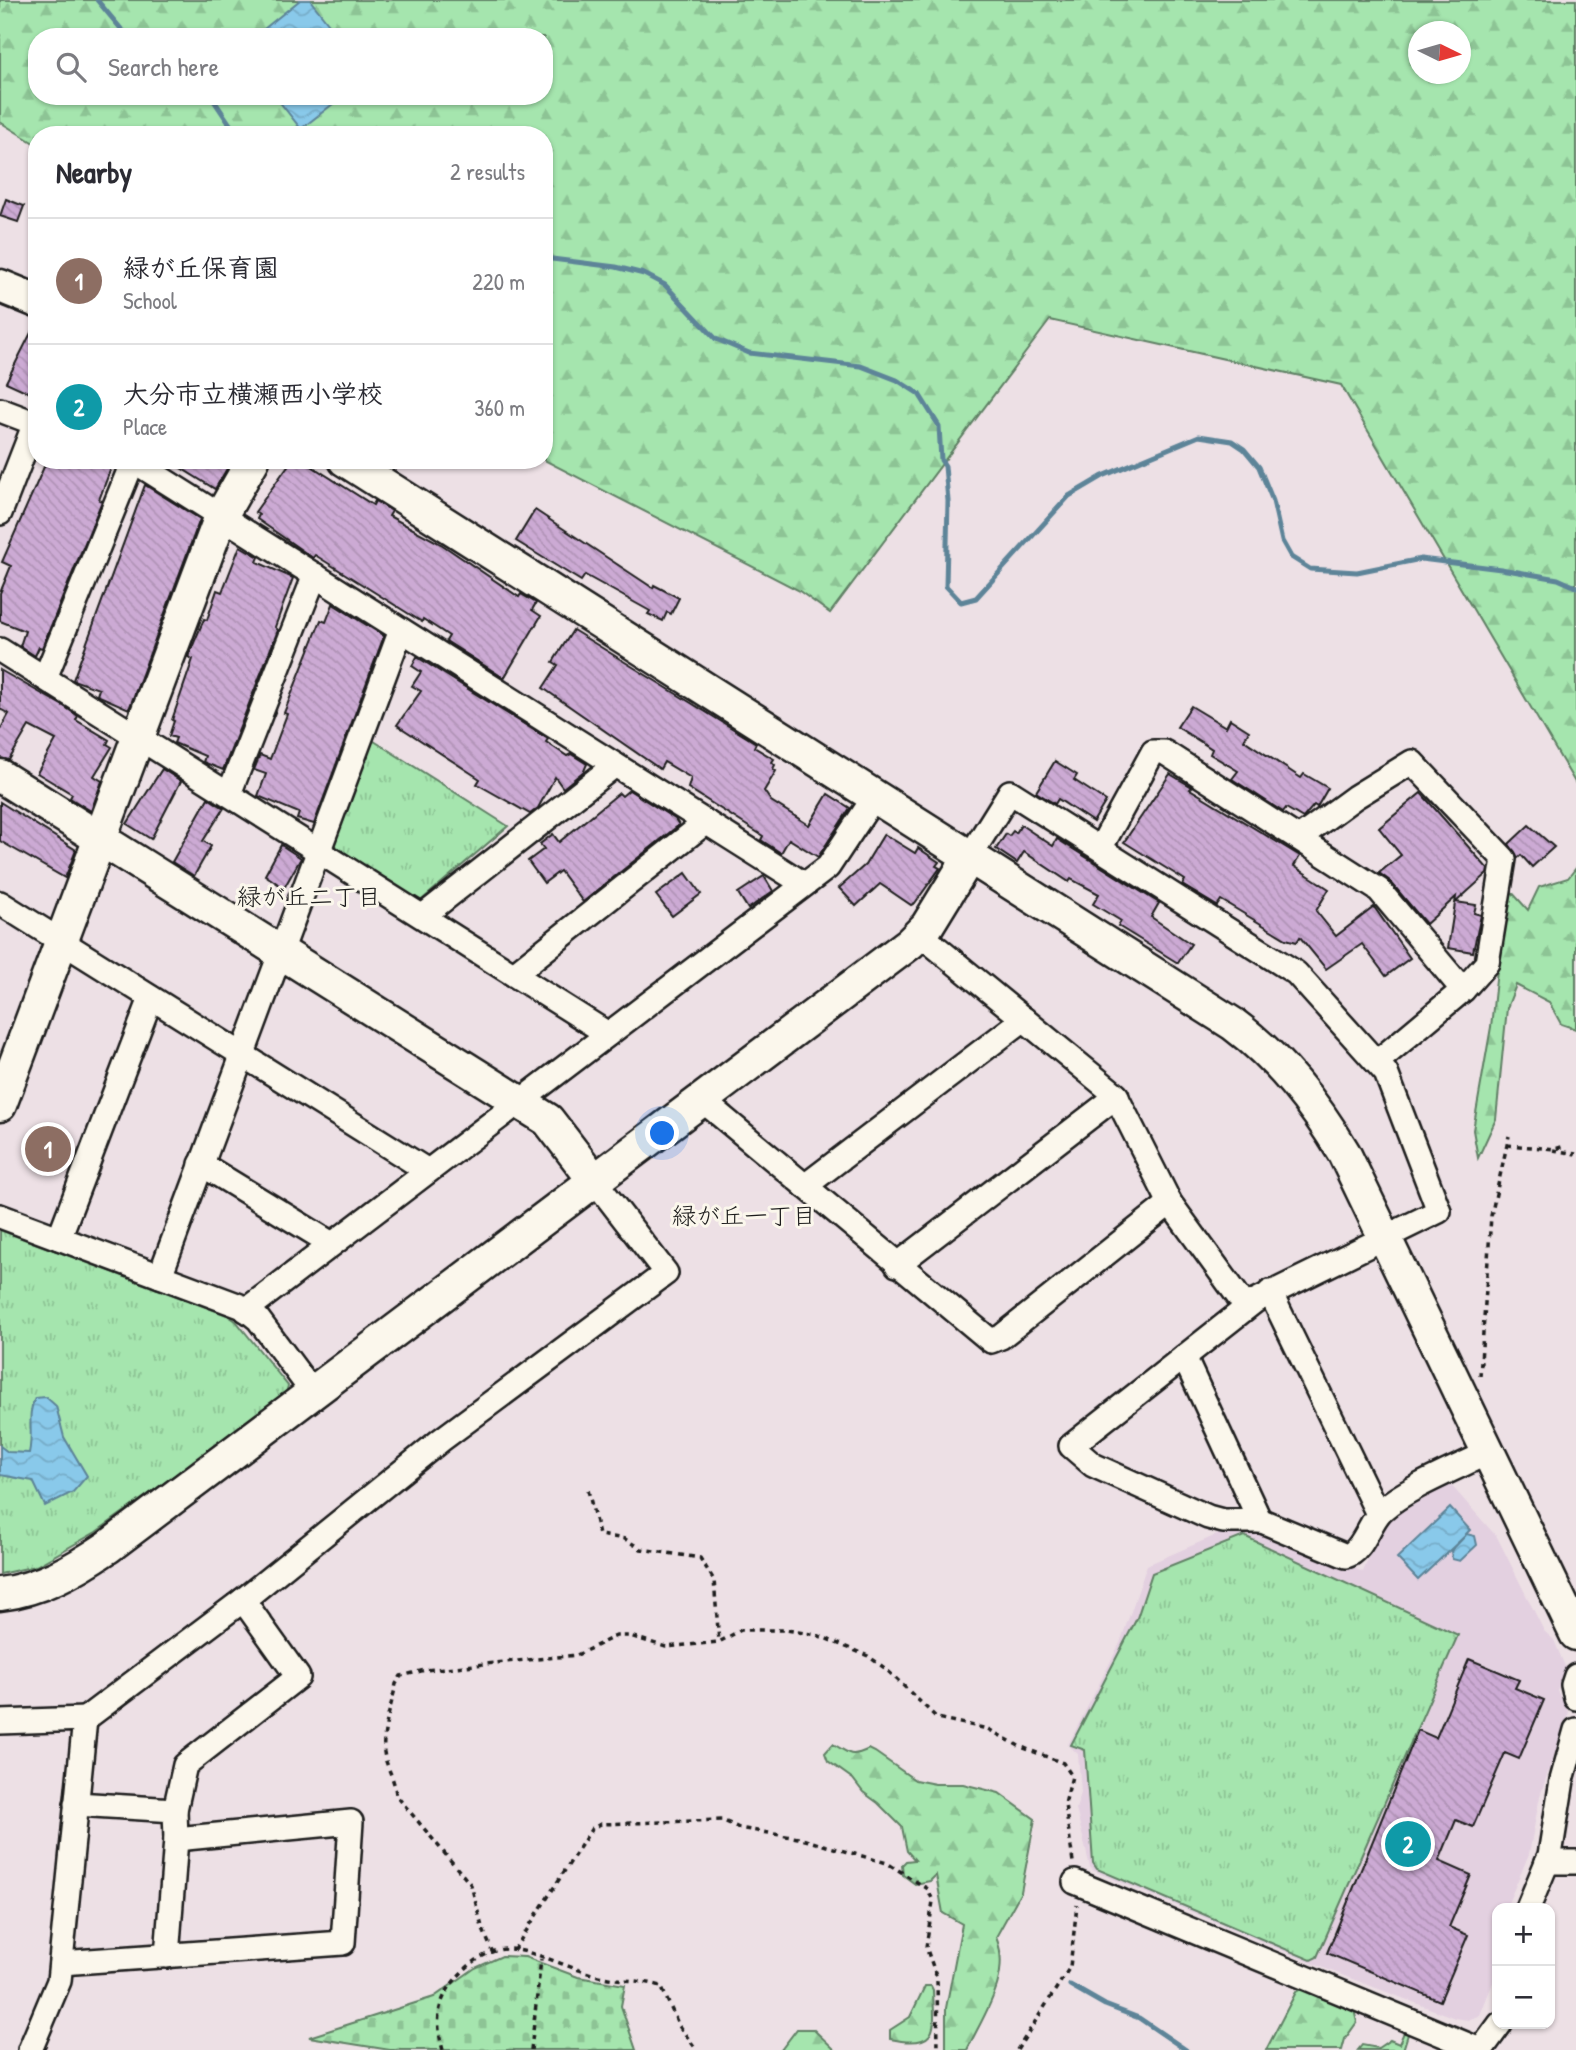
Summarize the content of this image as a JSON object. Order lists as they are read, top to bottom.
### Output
{
  "districts": ["緑が丘二丁目", "緑が丘一丁目"],
  "north": "right",
  "page": {
    "search": "Search here",
    "heading": ["Nearby", "2 results"],
    "list": [
      {
        "mark": "1",
        "name": "緑が丘保育園",
        "note": "School",
        "value": "220 m"
      },
      {
        "mark": "2",
        "name": "大分市立横瀬西小学校",
        "note": "Place",
        "value": "360 m"
      }
    ],
    "pins": ["1", "2"],
    "map_buttons": ["+", "−"]
  }
}
